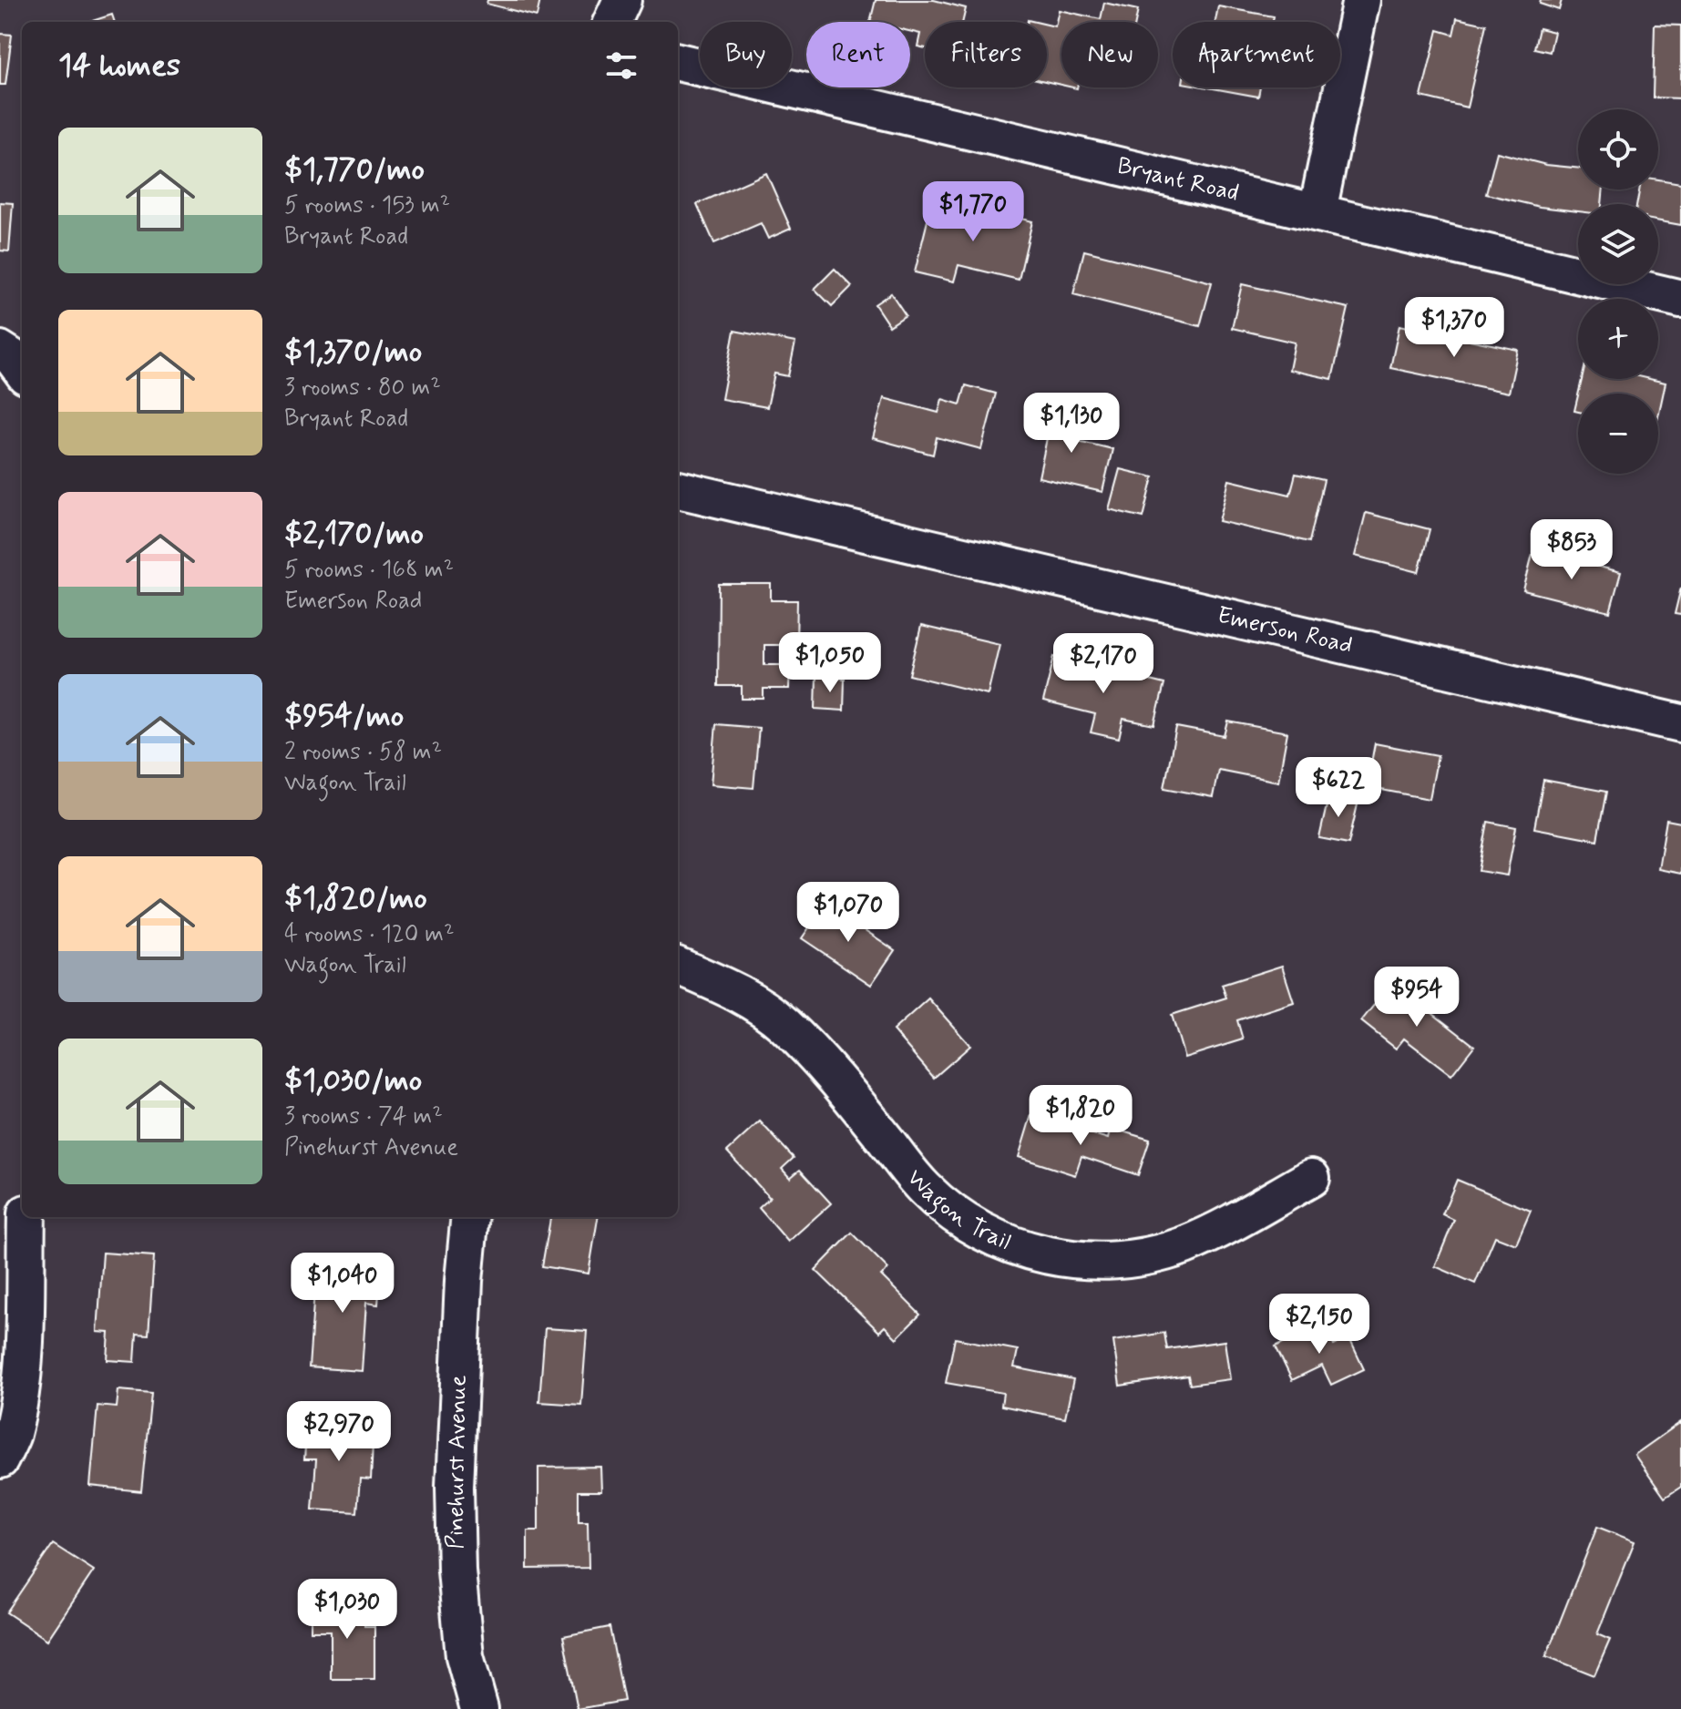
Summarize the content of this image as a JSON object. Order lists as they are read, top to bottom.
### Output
{
  "streets": {
    "street": [
      "Bryant Road",
      "Emerson Road",
      "Wagon Trail",
      "Pinehurst Avenue"
    ]
  },
  "page": {
    "chip": [
      "Buy",
      "Rent",
      "Filters",
      "New",
      "Apartment"
    ],
    "heading": "14 homes",
    "map_buttons": ["+", "−"],
    "list": [
      {
        "name": "$1,770/mo",
        "note": "5 rooms · 153 m² · Bryant Road"
      },
      {
        "name": "$1,370/mo",
        "note": "3 rooms · 80 m² · Bryant Road"
      },
      {
        "name": "$2,170/mo",
        "note": "5 rooms · 168 m² · Emerson Road"
      },
      {
        "name": "$954/mo",
        "note": "2 rooms · 58 m² · Wagon Trail"
      },
      {
        "name": "$1,820/mo",
        "note": "4 rooms · 120 m² · Wagon Trail"
      },
      {
        "name": "$1,030/mo",
        "note": "3 rooms · 74 m² · Pinehurst Avenue"
      }
    ],
    "price": [
      "$1,770",
      "$1,370",
      "$1,130",
      "$853",
      "$1,050",
      "$2,170",
      "$622",
      "$1,070",
      "$954",
      "$1,820",
      "$1,040",
      "$2,150",
      "$2,970",
      "$1,030"
    ]
  }
}
